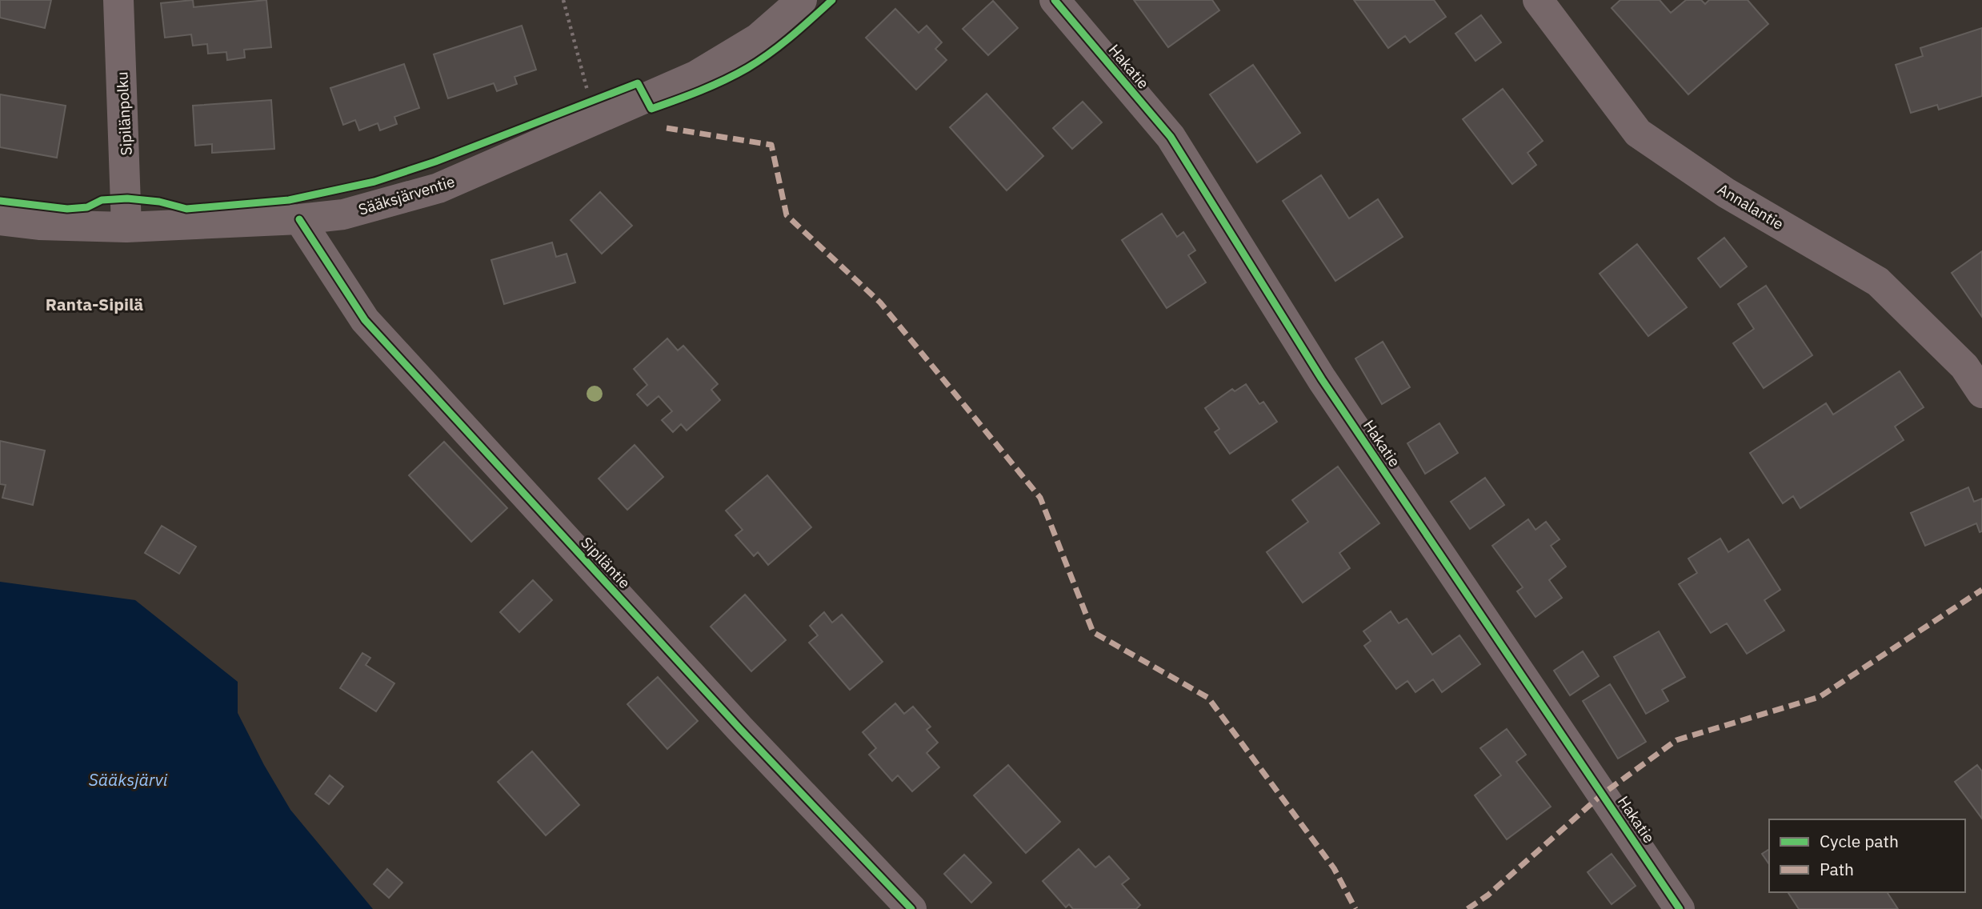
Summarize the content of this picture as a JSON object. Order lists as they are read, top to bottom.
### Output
{
  "streets": {
    "street": [
      "Hakatie",
      "Sipilänpolku",
      "Sääksjärventie",
      "Annalantie",
      "Sipiläntie"
    ]
  },
  "crossings": [
    ["Sipilänpolku", "Sääksjärventie"],
    ["Sääksjärventie", "Sipiläntie"]
  ],
  "districts": ["Ranta-Sipilä"],
  "water": ["Sääksjärvi"],
  "legend": ["Cycle path", "Path"]
}
